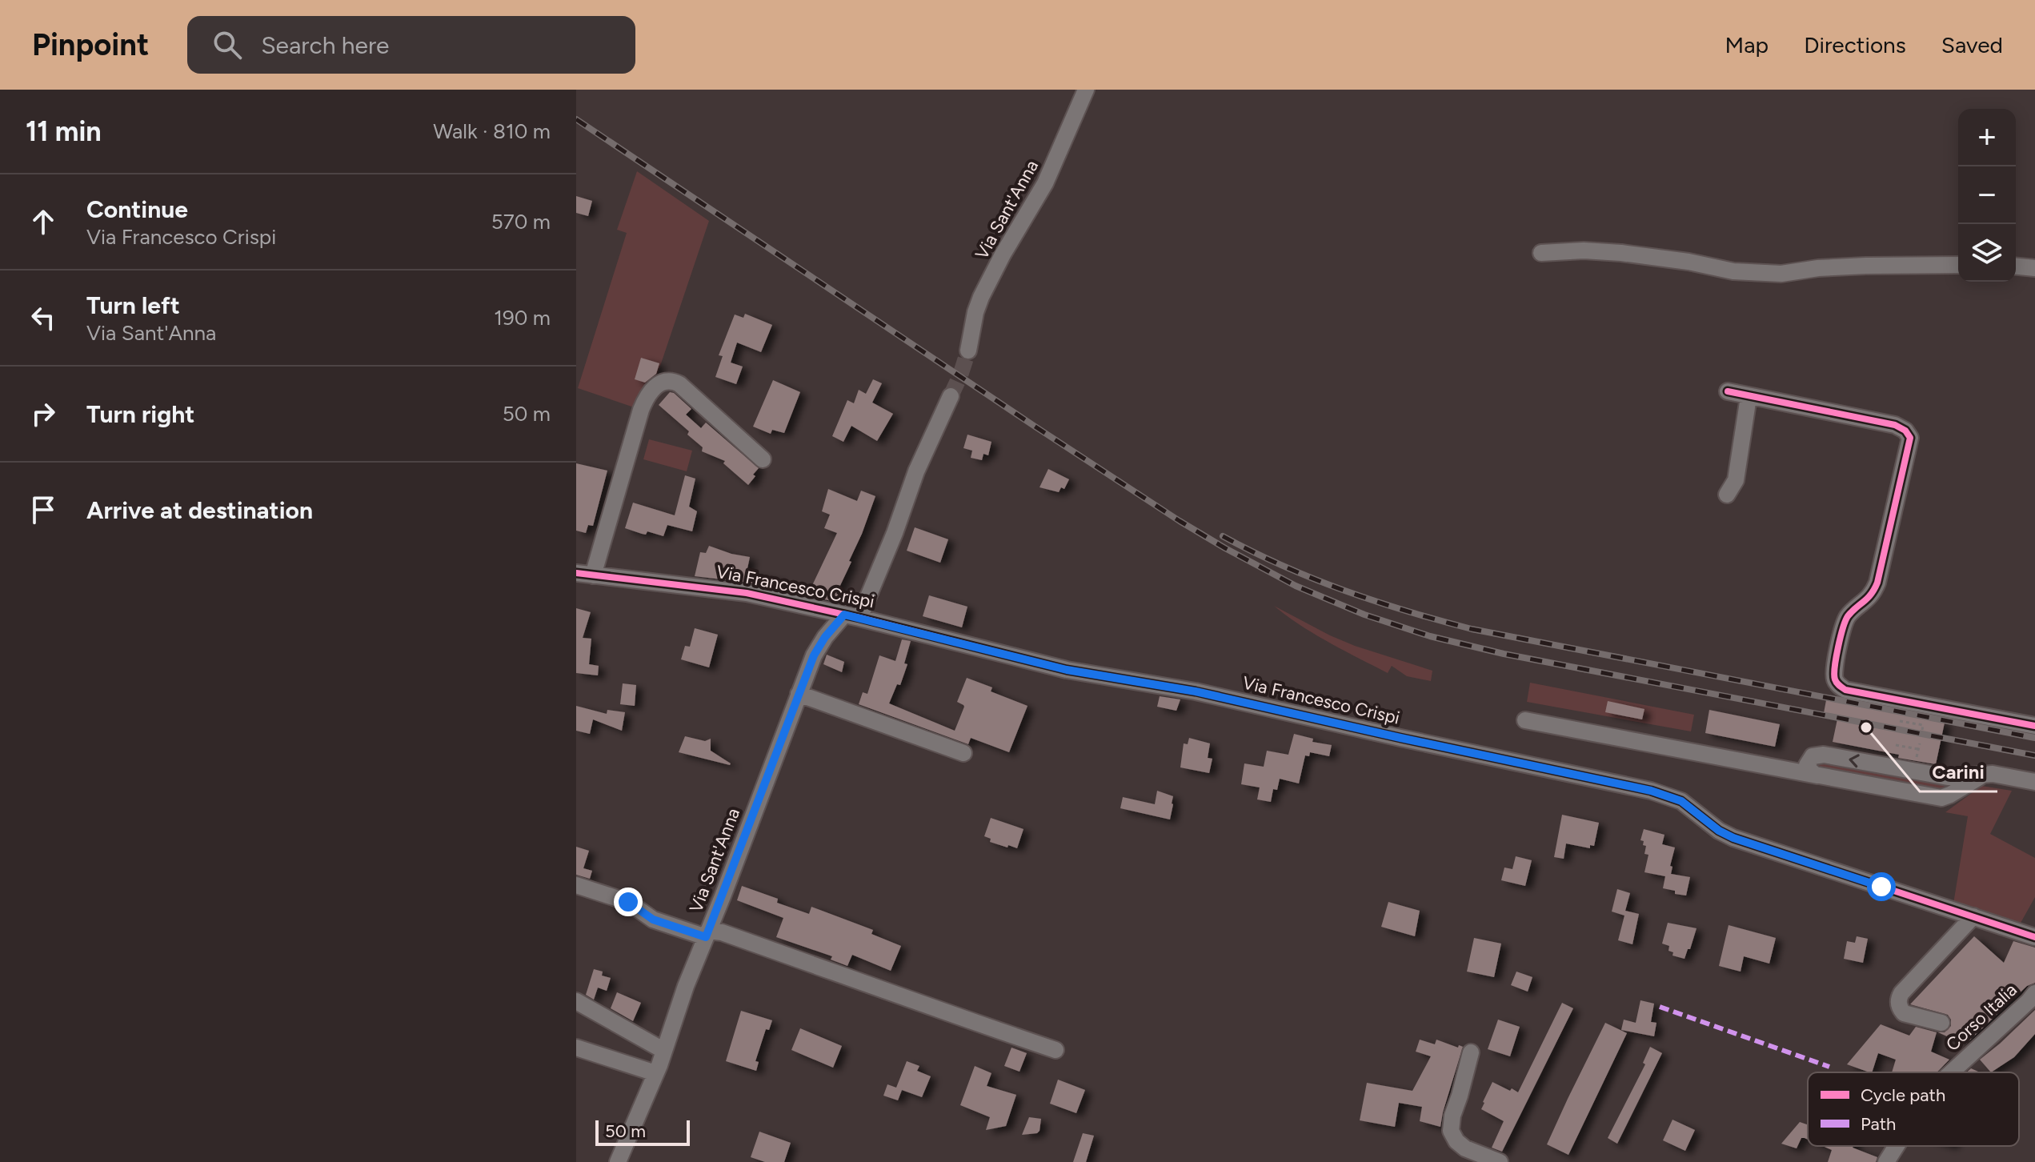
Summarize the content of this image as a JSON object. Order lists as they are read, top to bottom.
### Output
{
  "streets": {
    "street": ["Via Sant'Anna", "Via Francesco Crispi", "Corso Italia"]
  },
  "crossings": [
    ["Via Sant'Anna", "Via Francesco Crispi"]
  ],
  "places": ["Carini"],
  "legend": ["Cycle path", "Path"],
  "scale_bar": "50 m",
  "page": {
    "header": "Pinpoint",
    "search": "Search here",
    "nav": ["Map", "Directions", "Saved"],
    "heading": ["11 min", "Walk · 810 m"],
    "map_buttons": ["+", "−"],
    "list": [
      ["Continue", "Via Francesco Crispi", "570 m"],
      ["Turn left", "Via Sant'Anna", "190 m"],
      ["Turn right", "50 m"],
      "Arrive at destination"
    ],
    "scale": "50 m"
  }
}
